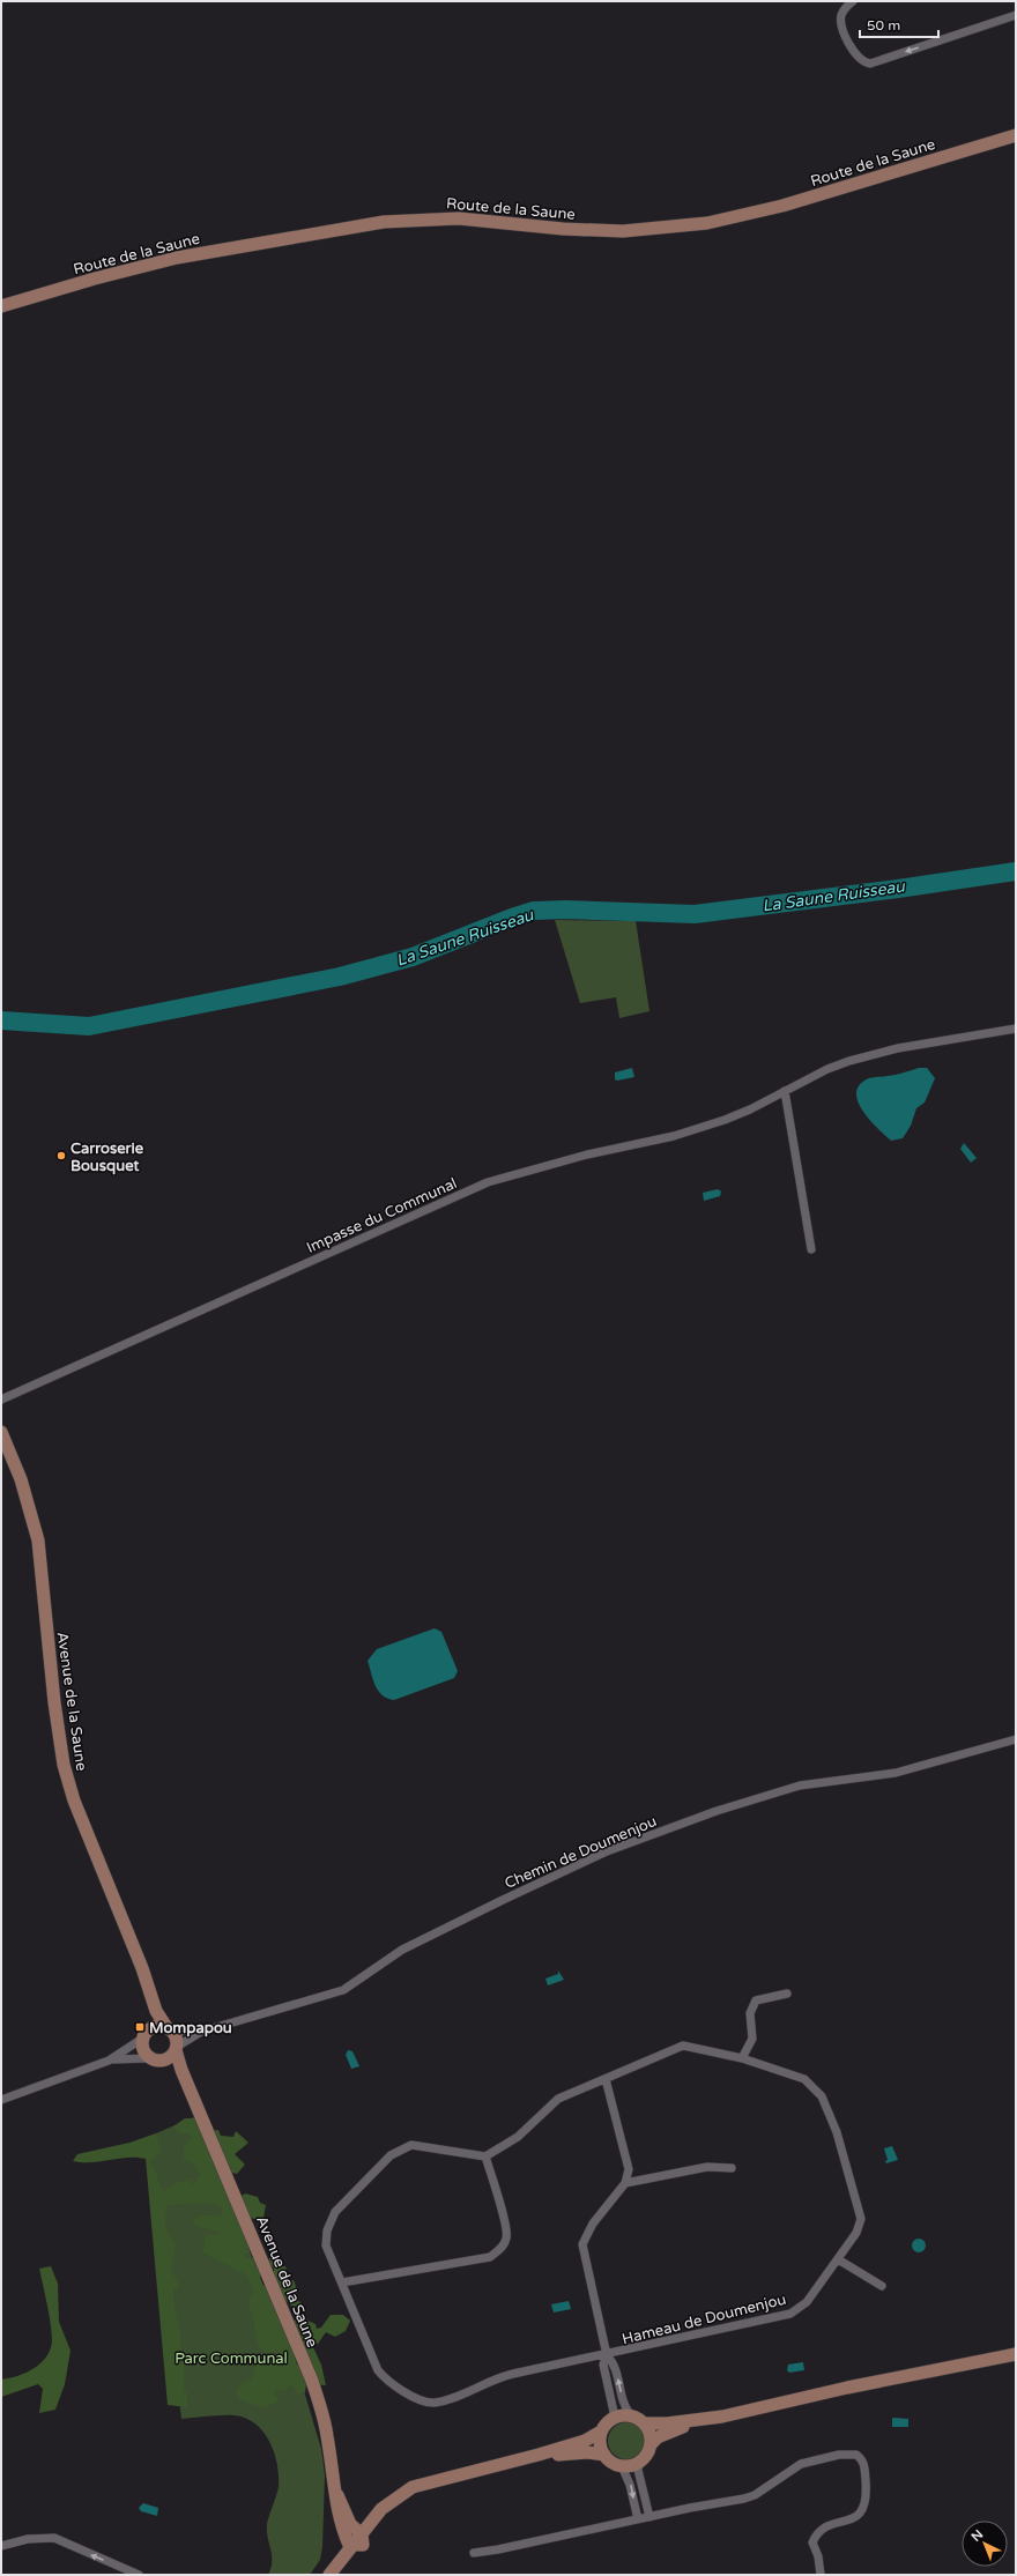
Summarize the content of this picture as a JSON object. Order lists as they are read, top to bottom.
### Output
{
  "streets": {
    "street": [
      "Route de la Saune",
      "Impasse du Communal",
      "Avenue de la Saune",
      "Chemin de Doumenjou",
      "Hameau de Doumenjou"
    ]
  },
  "water": ["La Saune Ruisseau"],
  "parks": ["Parc Communal"],
  "places": {
    "other": ["Carroserie Bousquet"],
    "transit": ["Mompapou"]
  },
  "scale_bar": "50 m",
  "north": "top left"
}
